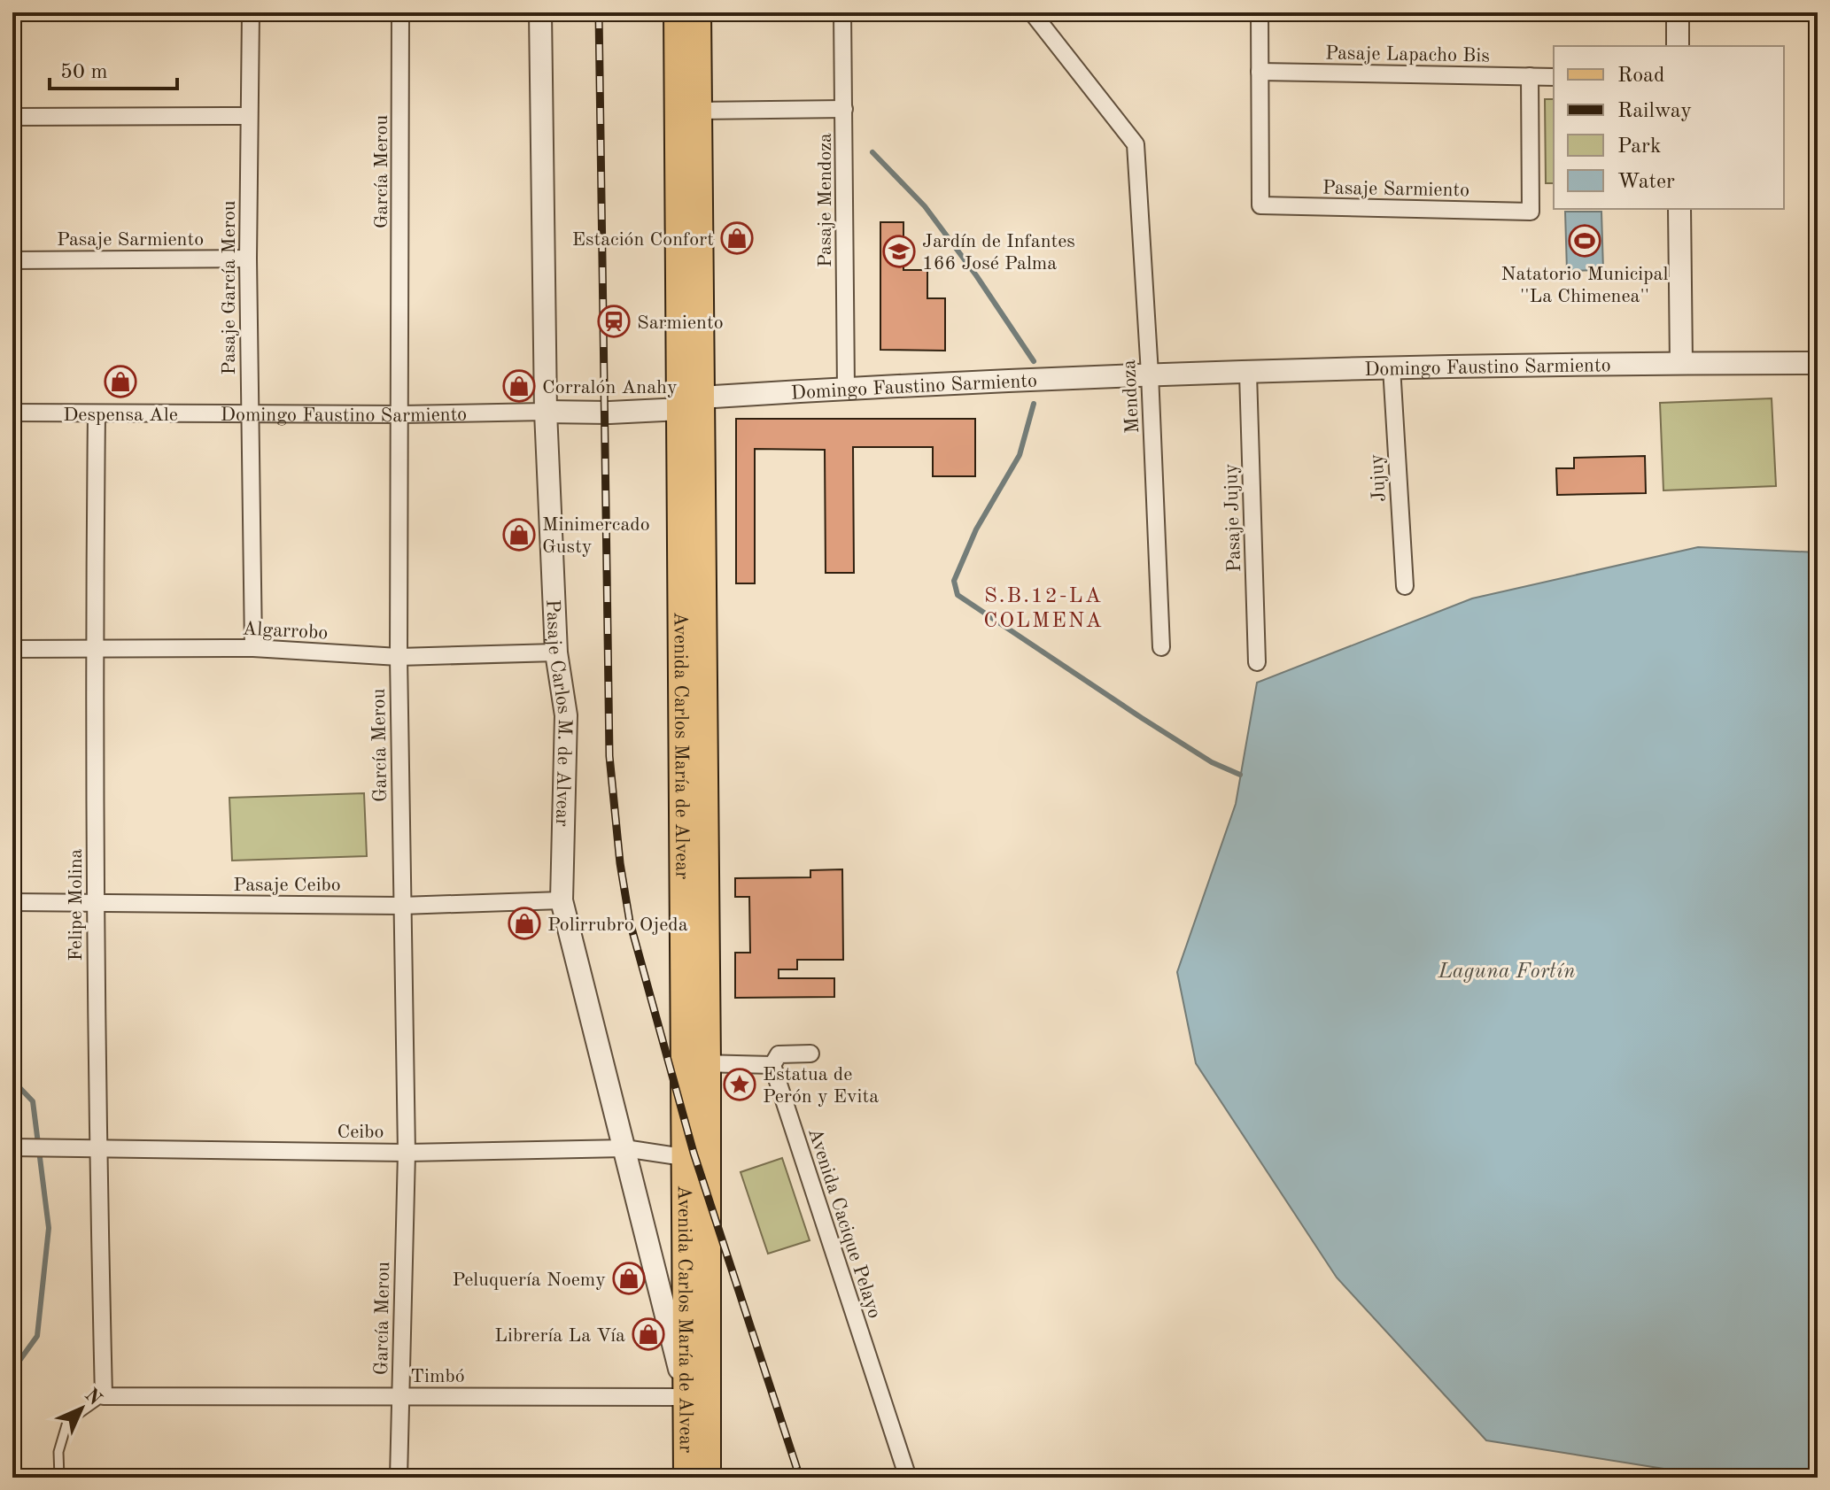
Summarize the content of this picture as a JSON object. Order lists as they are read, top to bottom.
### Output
{
  "streets": {
    "main road": ["Avenida Carlos María de Alvear"],
    "street": [
      "Pasaje Lapacho Bis",
      "García Merou",
      "Pasaje Sarmiento",
      "Pasaje Mendoza",
      "Pasaje García Merou",
      "Domingo Faustino Sarmiento",
      "Mendoza",
      "Jujuy",
      "Pasaje Jujuy",
      "Algarrobo",
      "Pasaje Carlos M. de Alvear",
      "Pasaje Ceibo",
      "Felipe Molina",
      "Ceibo",
      "Avenida Cacique Pelayo",
      "Timbó"
    ]
  },
  "crossings": [
    ["Pasaje Lapacho Bis", "Pasaje Sarmiento"],
    ["García Merou", "Domingo Faustino Sarmiento"],
    ["García Merou", "Algarrobo"],
    ["García Merou", "Pasaje Ceibo"],
    ["García Merou", "Ceibo"],
    ["García Merou", "Timbó"],
    ["Pasaje Sarmiento", "Pasaje García Merou"],
    ["Pasaje Mendoza", "Domingo Faustino Sarmiento"],
    ["Pasaje García Merou", "Domingo Faustino Sarmiento"],
    ["Pasaje García Merou", "Algarrobo"],
    ["Domingo Faustino Sarmiento", "Mendoza"],
    ["Domingo Faustino Sarmiento", "Jujuy"],
    ["Domingo Faustino Sarmiento", "Pasaje Jujuy"],
    ["Domingo Faustino Sarmiento", "Pasaje Carlos M. de Alvear"],
    ["Domingo Faustino Sarmiento", "Avenida Carlos María de Alvear"],
    ["Domingo Faustino Sarmiento", "Felipe Molina"],
    ["Algarrobo", "Pasaje Carlos M. de Alvear"],
    ["Algarrobo", "Felipe Molina"],
    ["Pasaje Carlos M. de Alvear", "Avenida Carlos María de Alvear"],
    ["Pasaje Carlos M. de Alvear", "Pasaje Ceibo"],
    ["Pasaje Carlos M. de Alvear", "Ceibo"],
    ["Pasaje Carlos M. de Alvear", "Timbó"],
    ["Avenida Carlos María de Alvear", "Ceibo"],
    ["Avenida Carlos María de Alvear", "Timbó"],
    ["Pasaje Ceibo", "Felipe Molina"],
    ["Felipe Molina", "Ceibo"],
    ["Felipe Molina", "Timbó"]
  ],
  "districts": ["S.B.12-LA COLMENA"],
  "water": ["Laguna Fortín"],
  "places": {
    "shop": [
      "Estación Confort",
      "Despensa Ale",
      "Corralón Anahy",
      "Minimercado Gusty",
      "Polirrubro Ojeda",
      "Peluquería Noemy",
      "Librería La Vía"
    ],
    "sports": ["Natatorio Municipal ''La Chimenea''"],
    "school or university": ["Jardín de Infantes 166 José Palma"],
    "station": ["Sarmiento"],
    "place": ["Estatua de Perón y Evita"]
  },
  "legend": [
    "Road",
    "Railway",
    "Park",
    "Water"
  ],
  "scale_bar": "50 m",
  "north": "top right"
}
